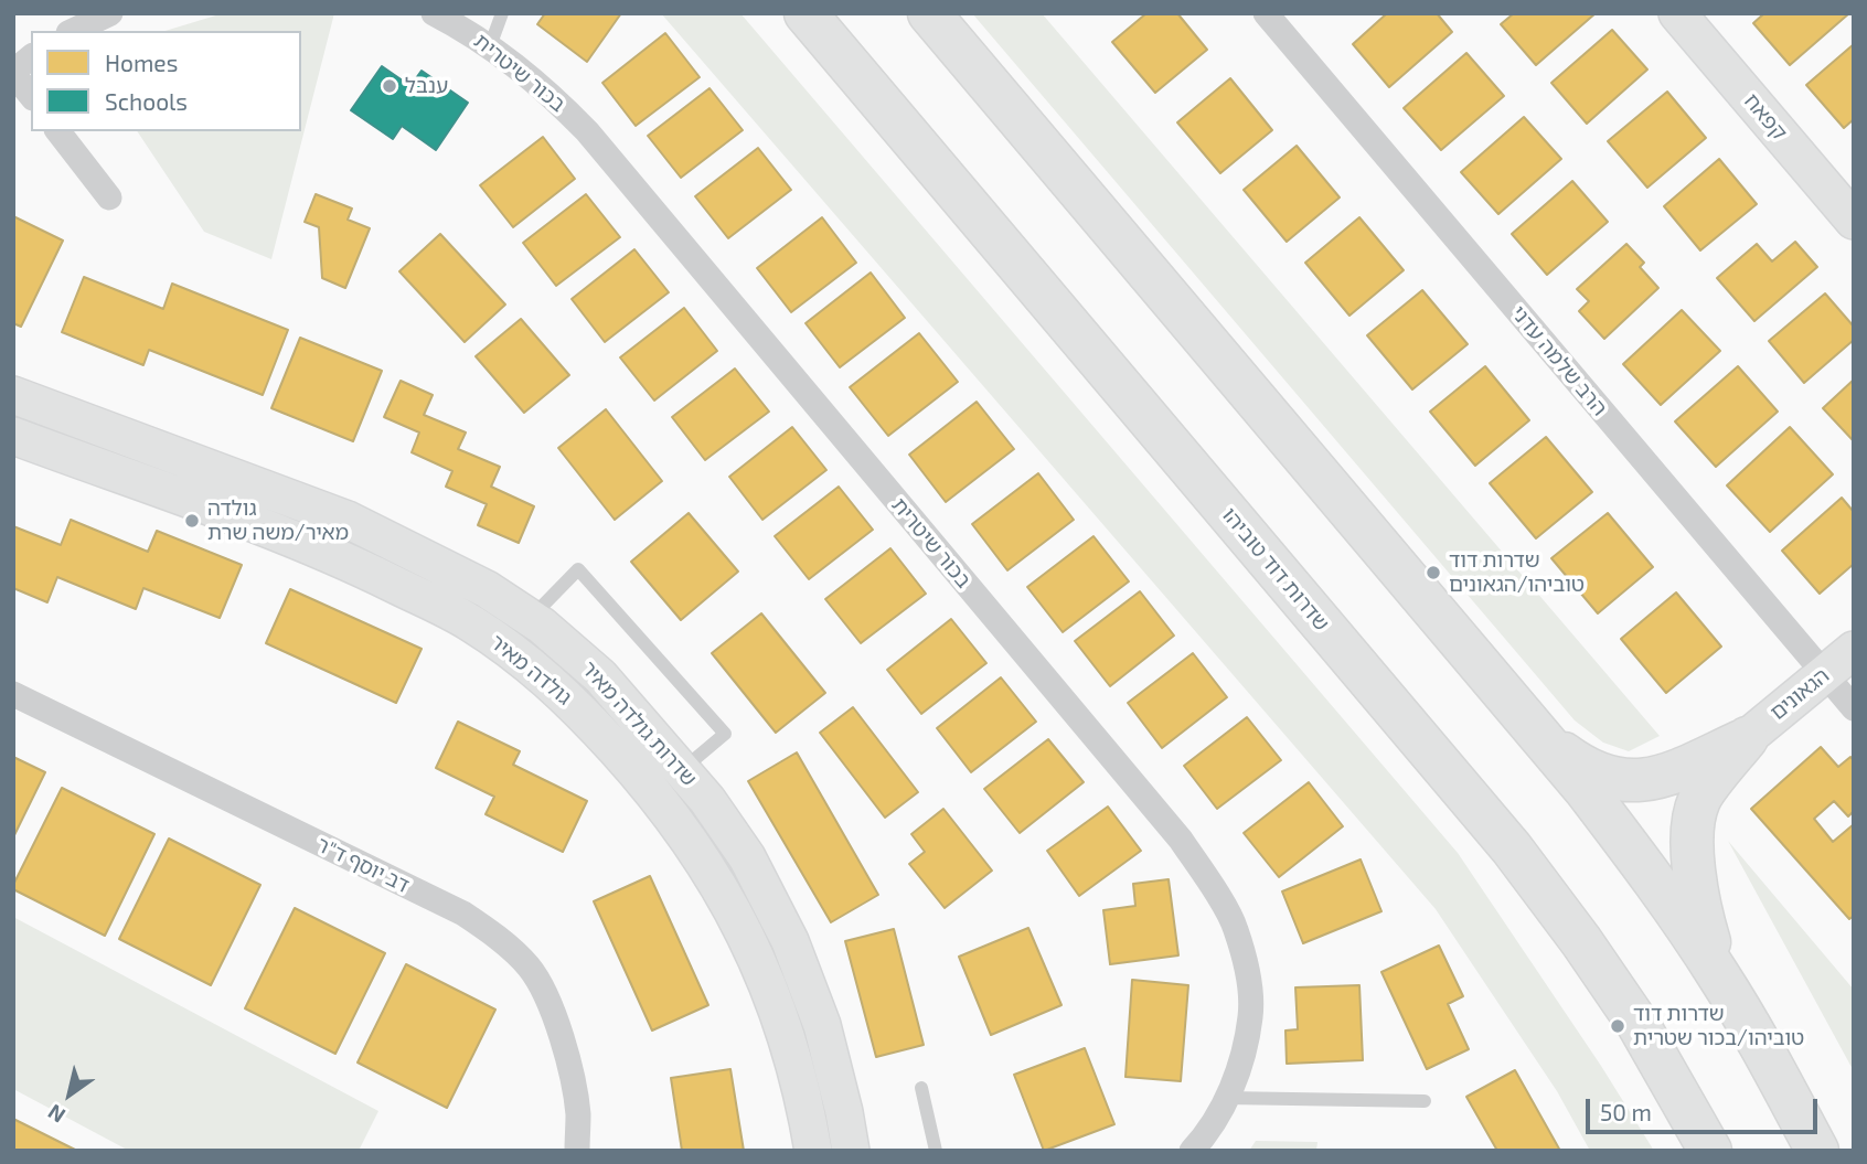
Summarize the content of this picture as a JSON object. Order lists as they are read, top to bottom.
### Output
{
  "streets": {
    "highway": ["שדרות דוד טוביהו"],
    "street": [
      "בכור שיטרית",
      "קפאח",
      "הרב שלמה עדני",
      "גולדה מאיר",
      "הגאונים",
      "שדרות גולדה מאיר",
      "דב יוסף ד\"ר"
    ]
  },
  "crossings": [
    ["הרב שלמה עדני", "הגאונים"]
  ],
  "places": [
    "ענבל",
    "גולדה מאיר/משה שרת",
    "שדרות דוד טוביהו/הגאונים",
    "שדרות דוד טוביהו/בכור שטרית"
  ],
  "legend": ["Homes", "Schools"],
  "scale_bar": "50 m",
  "north": "bottom left"
}
